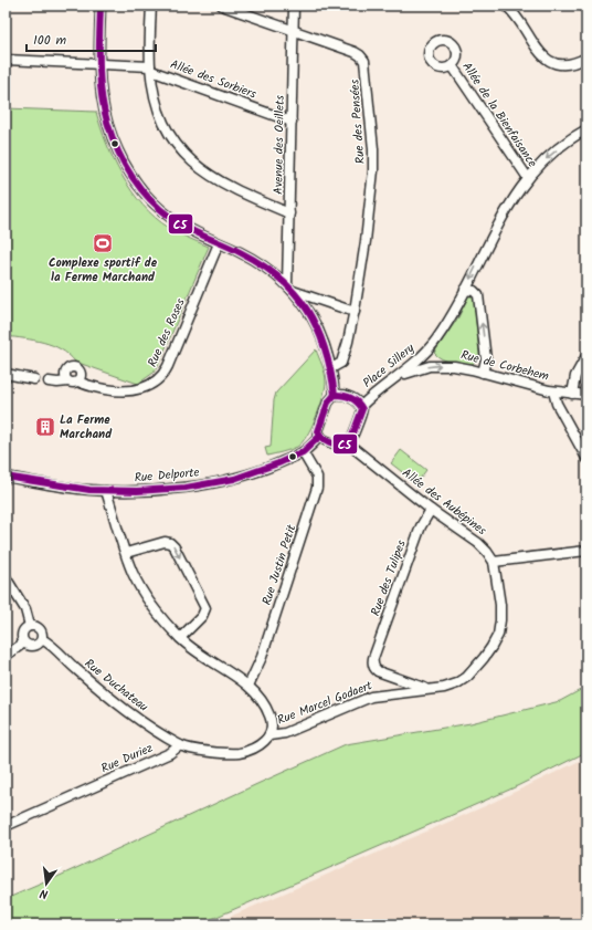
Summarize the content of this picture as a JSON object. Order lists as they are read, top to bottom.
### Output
{
  "streets": {
    "street": [
      "Allée des Sorbiers",
      "Allée de la Bienfaisance",
      "Rue des Pensées",
      "Avenue des Oeillets",
      "Rue des Roses",
      "Place Sillery",
      "Rue de Corbehem",
      "Rue Delporte",
      "Allée des Aubépines",
      "Rue Justin Petit",
      "Rue des Tulipes",
      "Rue Duchateau",
      "Rue Marcel Godaert",
      "Rue Duriez"
    ]
  },
  "crossings": [
    ["Allée des Sorbiers", "Avenue des Oeillets"],
    ["Allée de la Bienfaisance", "Place Sillery"],
    ["Rue des Pensées", "Avenue des Oeillets"],
    ["Place Sillery", "Rue de Corbehem"],
    ["Place Sillery", "Rue Delporte"],
    ["Place Sillery", "Allée des Aubépines"],
    ["Rue Delporte", "Allée des Aubépines"],
    ["Rue Delporte", "Rue Justin Petit"],
    ["Allée des Aubépines", "Rue des Tulipes"],
    ["Allée des Aubépines", "Rue Marcel Godaert"],
    ["Rue des Tulipes", "Rue Marcel Godaert"],
    ["Rue Duchateau", "Rue Marcel Godaert"],
    ["Rue Duchateau", "Rue Duriez"],
    ["Rue Marcel Godaert", "Rue Duriez"]
  ],
  "one_way": ["Place Sillery", "Rue de Corbehem"],
  "places": {
    "sports": ["Complexe sportif de la Ferme Marchand"],
    "building": ["La Ferme Marchand"]
  },
  "lines": ["transit line C5"],
  "scale_bar": "100 m",
  "north": "bottom"
}
